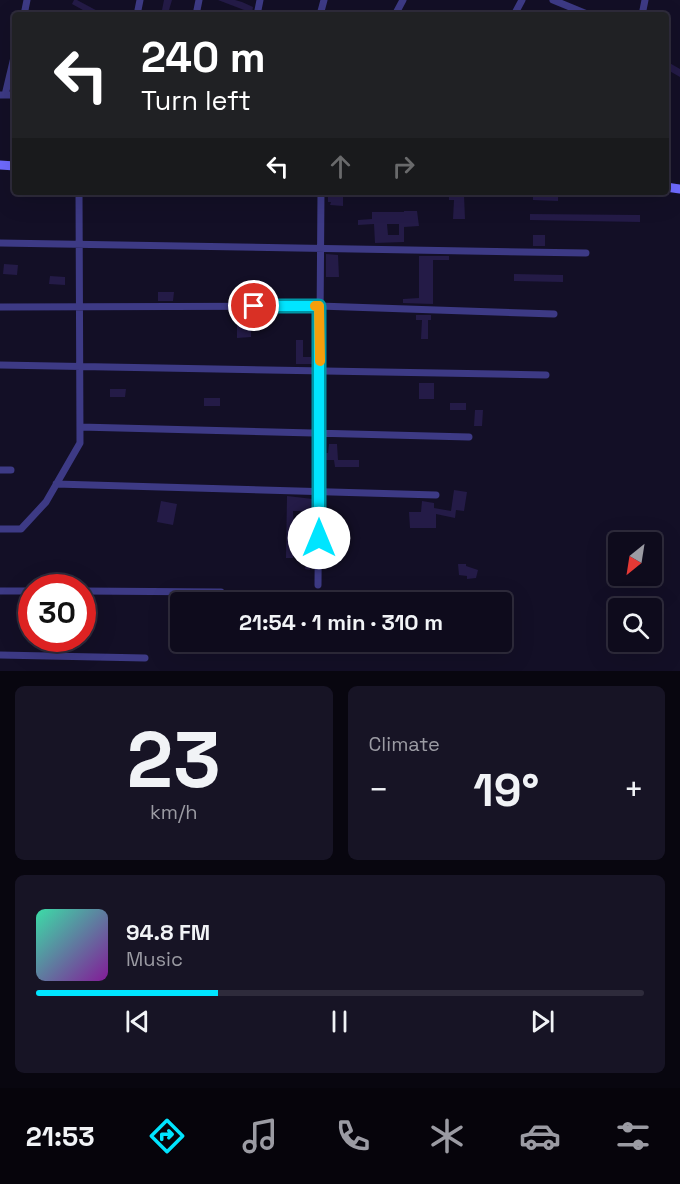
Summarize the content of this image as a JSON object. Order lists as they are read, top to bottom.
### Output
{
  "north": "bottom left",
  "page": {
    "turn": ["240 m", "Turn left"],
    "limit": "30",
    "trip": "21:54 · 1 min · 310 m",
    "tile": [
      ["23", "km/h"],
      "Climate"
    ],
    "heat": ["−", "19°", "+"],
    "song": ["94.8 FM", "Music"],
    "tabs": "21:53"
  }
}
